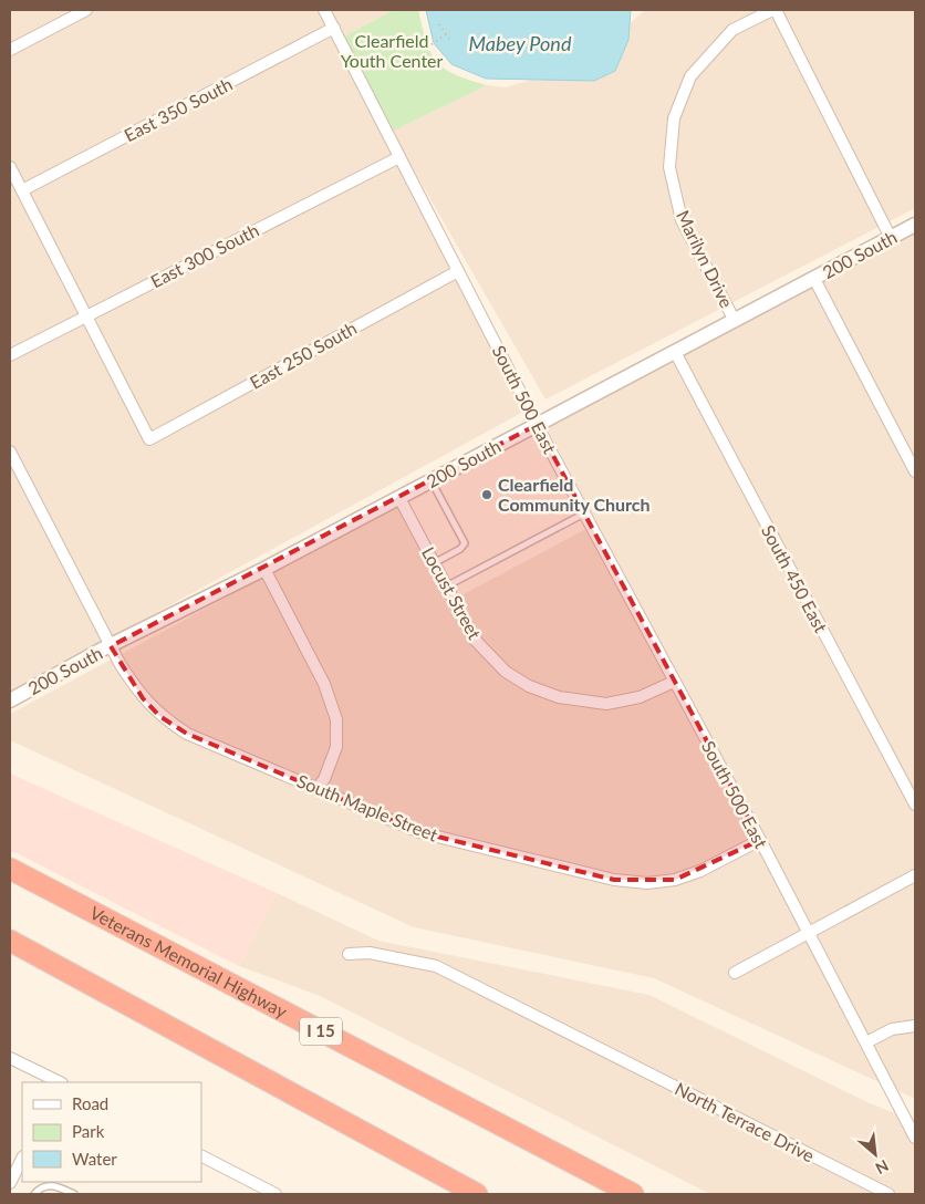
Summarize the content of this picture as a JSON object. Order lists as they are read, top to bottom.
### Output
{
  "streets": {
    "highway": ["Veterans Memorial Highway", "I 15"],
    "street": [
      "East 350 South",
      "200 South",
      "East 300 South",
      "Marilyn Drive",
      "East 250 South",
      "South 500 East",
      "South 450 East",
      "Locust Street",
      "South Maple Street",
      "North Terrace Drive"
    ]
  },
  "crossings": [
    ["East 350 South", "South 500 East"],
    ["200 South", "Marilyn Drive"],
    ["200 South", "South 500 East"],
    ["200 South", "South 450 East"],
    ["200 South", "Locust Street"],
    ["200 South", "South Maple Street"],
    ["East 300 South", "East 250 South"],
    ["East 300 South", "South 500 East"],
    ["East 250 South", "South 500 East"],
    ["South 500 East", "Locust Street"],
    ["South 500 East", "South Maple Street"]
  ],
  "water": ["Mabey Pond"],
  "parks": ["Clearfield Youth Center"],
  "places": ["Clearfield Community Church"],
  "legend": ["Road", "Park", "Water"],
  "north": "bottom right"
}
